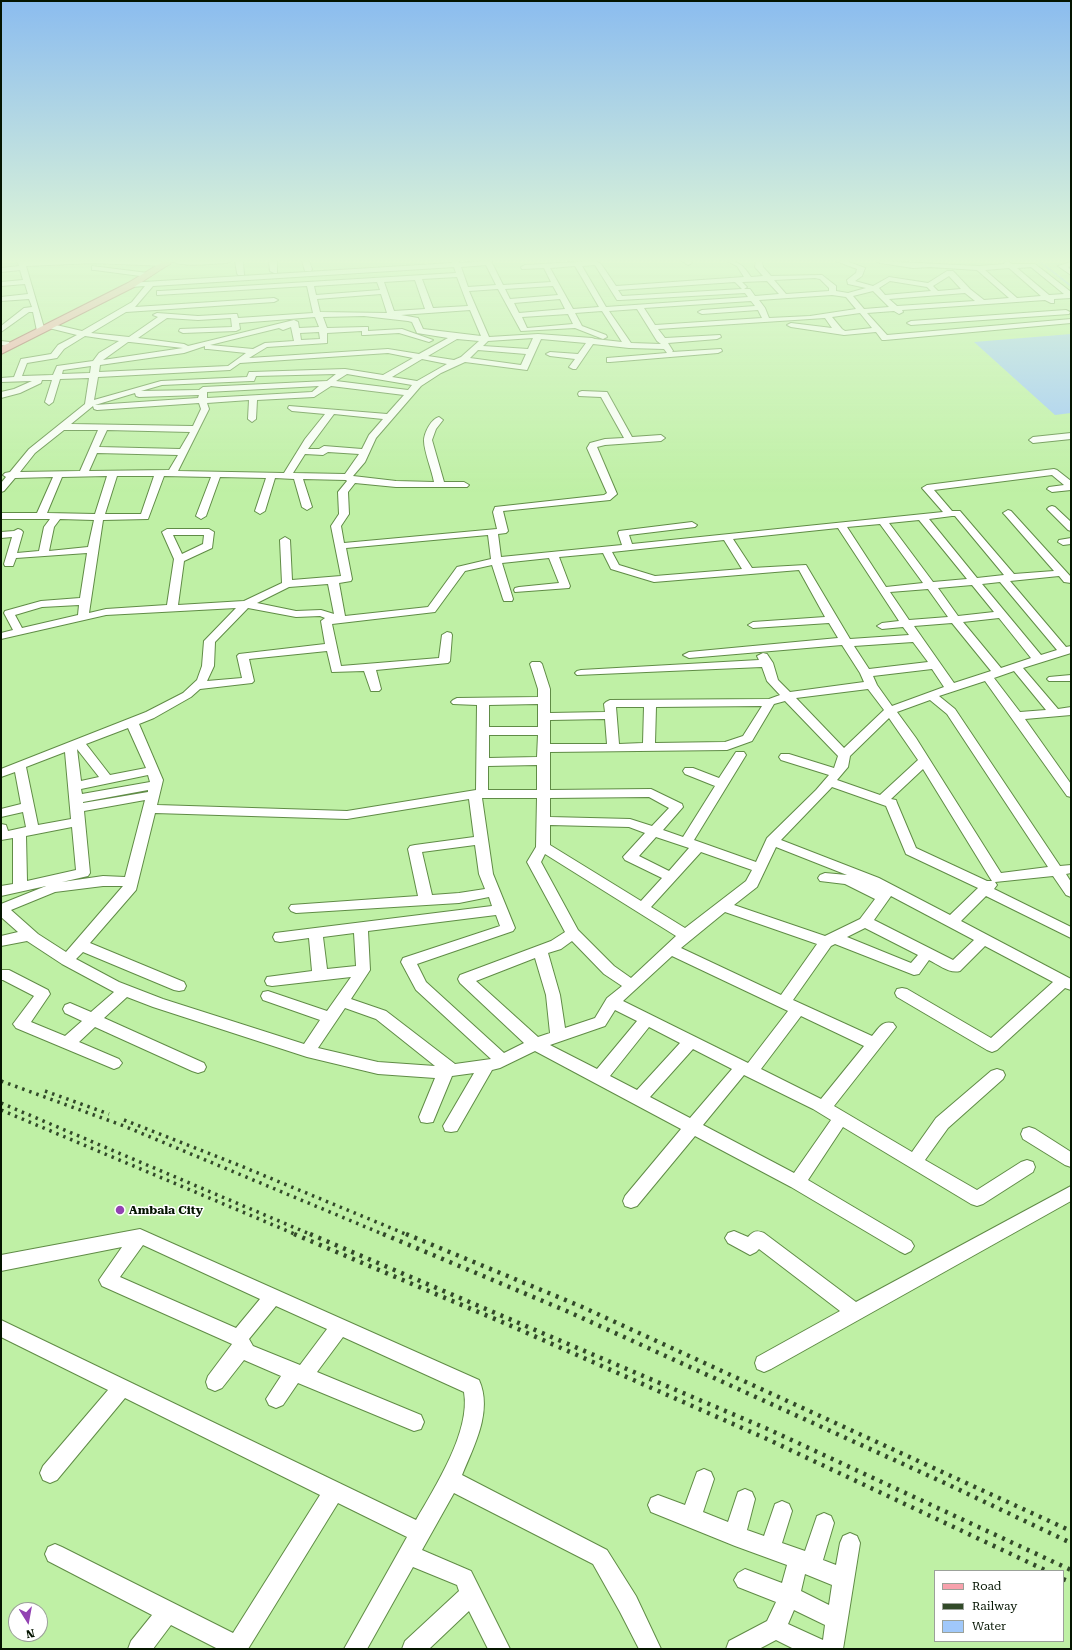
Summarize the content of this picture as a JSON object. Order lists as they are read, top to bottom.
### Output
{
  "places": ["Ambala City"],
  "legend": ["Road", "Railway", "Water"],
  "north": "bottom"
}
